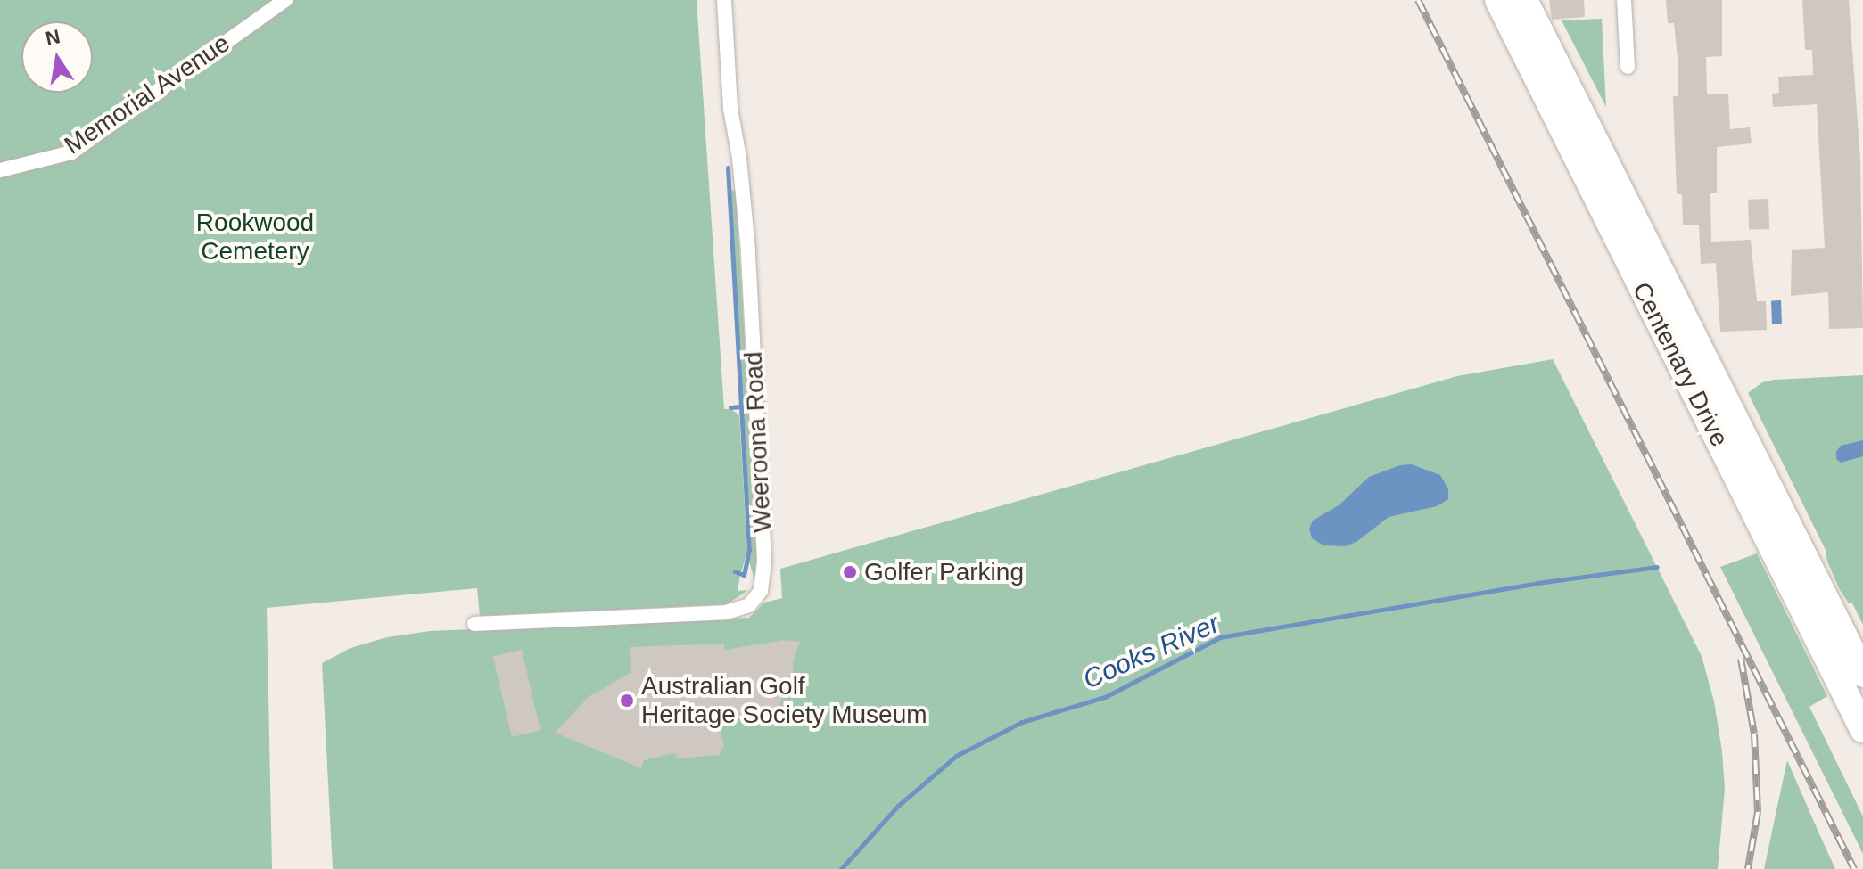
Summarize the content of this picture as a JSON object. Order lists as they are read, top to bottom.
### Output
{
  "streets": {
    "highway": ["Centenary Drive"],
    "street": ["Memorial Avenue", "Weeroona Road"]
  },
  "water": ["Cooks River"],
  "parks": ["Rookwood Cemetery"],
  "places": ["Golfer Parking", "Australian Golf Heritage Society Museum"],
  "north": "top"
}
